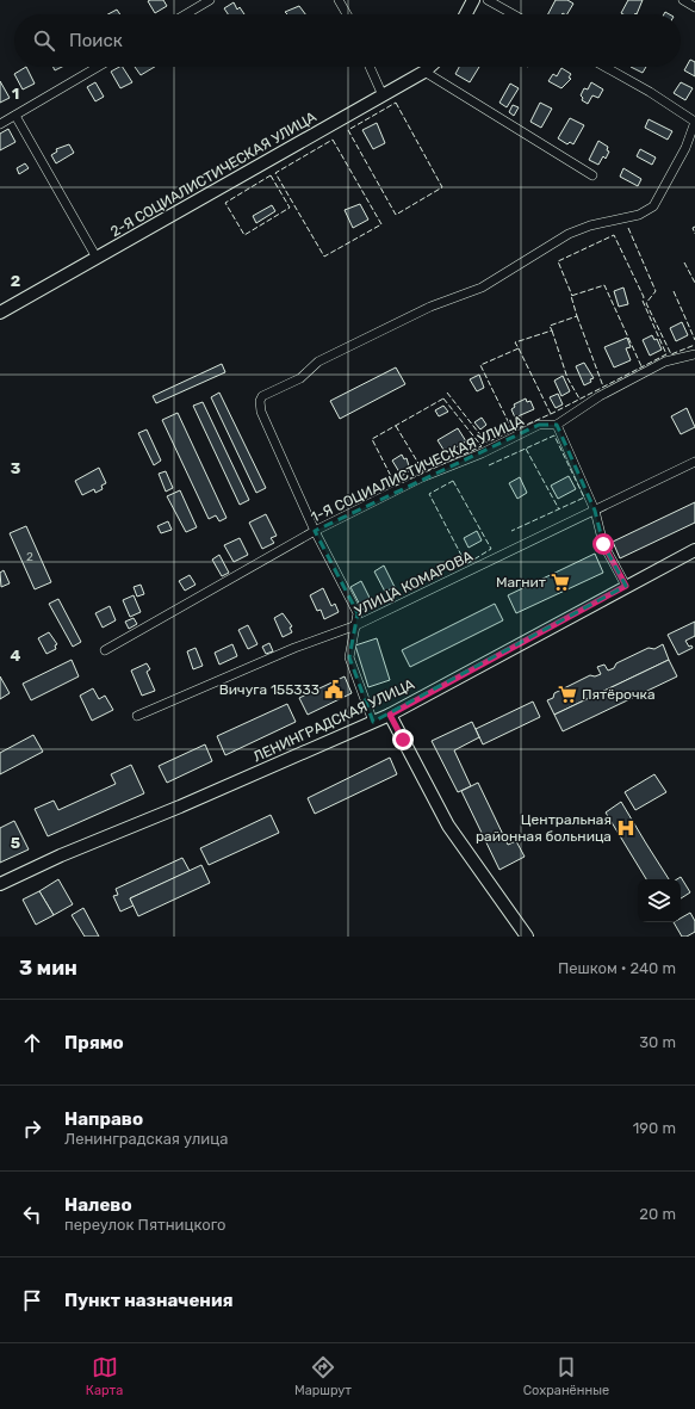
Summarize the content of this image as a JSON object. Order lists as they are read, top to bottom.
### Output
{
  "streets": {
    "street": [
      "2-Я СОЦИАЛИСТИЧЕСКАЯ УЛИЦА",
      "1-Я СОЦИАЛИСТИЧЕСКАЯ УЛИЦА",
      "УЛИЦА КОМАРОВА",
      "ЛЕНИНГРАДСКАЯ УЛИЦА"
    ]
  },
  "places": {
    "supermarket": ["Магнит", "Пятёрочка"],
    "public building": ["Вичуга 155333"],
    "hospital": ["Центральная районная больница"]
  },
  "house_numbers": ["2"],
  "page": {
    "search": "Поиск",
    "heading": ["3 мин", "Пешком · 240 m"],
    "list": [
      ["Прямо", "30 m"],
      ["Направо", "Ленинградская улица", "190 m"],
      ["Налево", "переулок Пятницкого", "20 m"],
      "Пункт назначения"
    ],
    "nav": ["Карта", "Маршрут", "Сохранённые"]
  },
  "grid": {
    "rows": [
      "1",
      "2",
      "3",
      "4",
      "5"
    ]
  }
}
